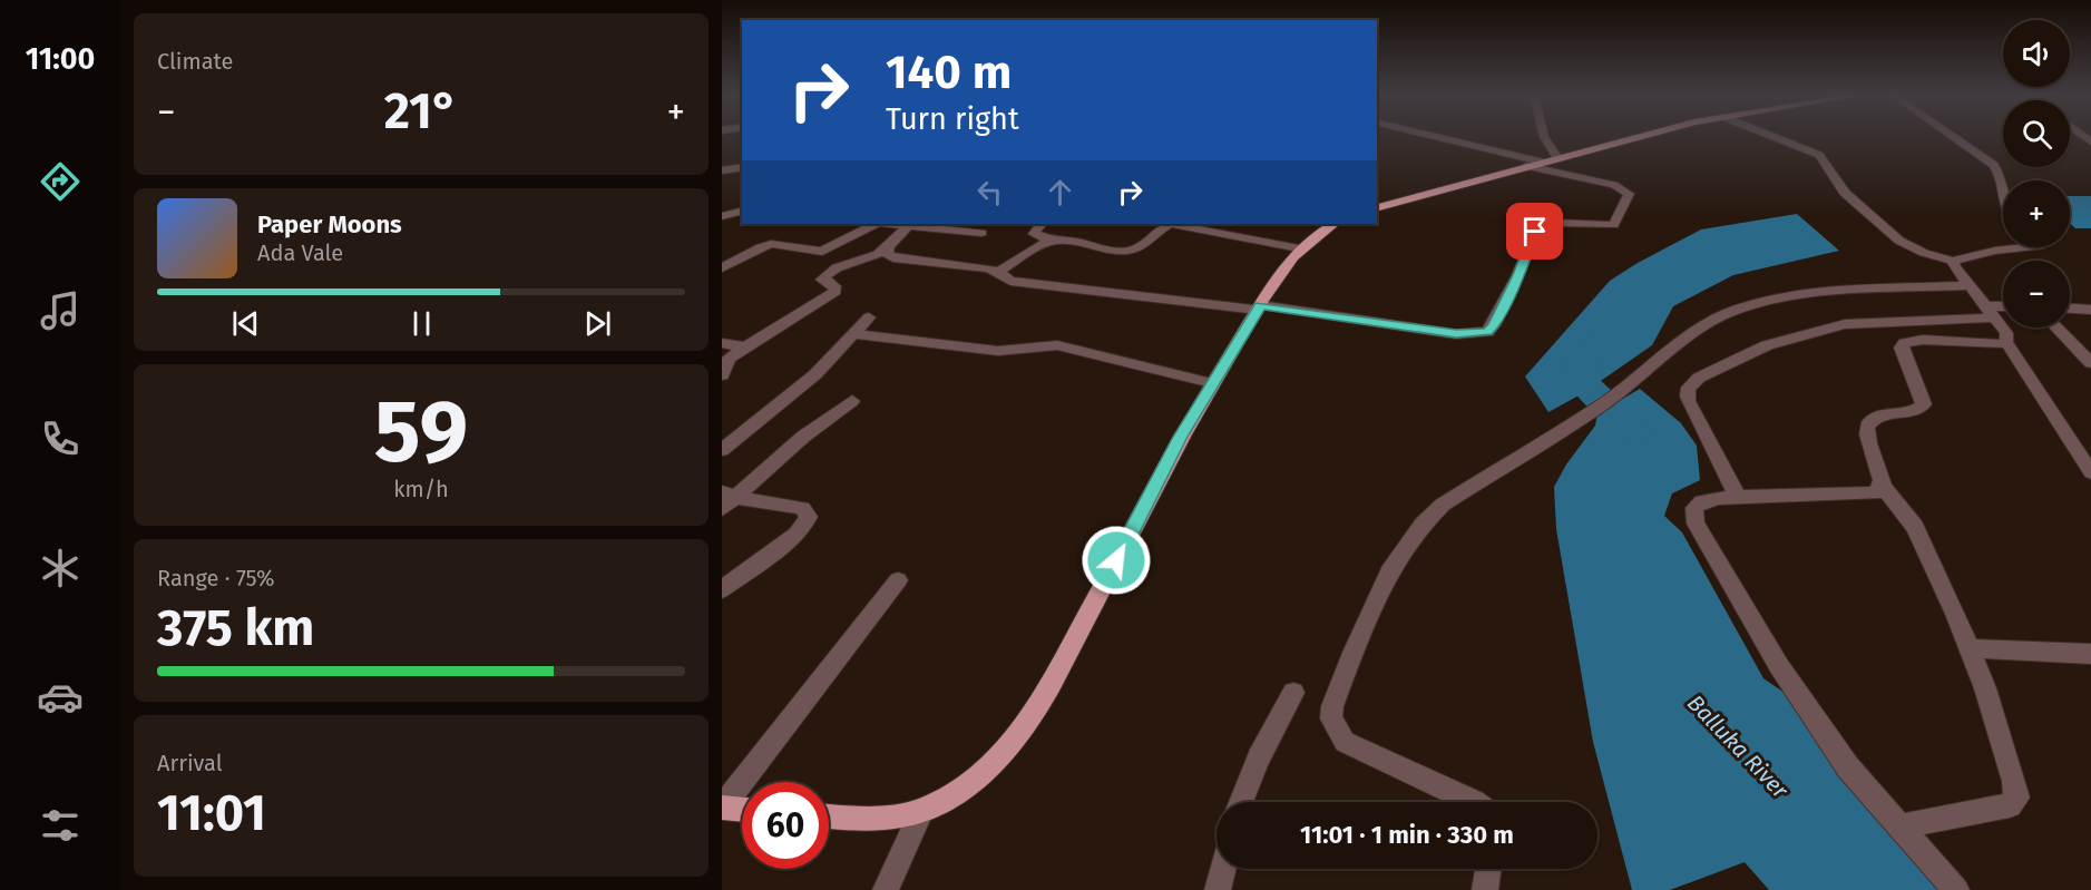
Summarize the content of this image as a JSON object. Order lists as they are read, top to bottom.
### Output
{
  "water": ["Balluka River"],
  "page": {
    "tabs": "11:00",
    "tile": [
      "Climate",
      ["59", "km/h"],
      ["Range · 75%", "375 km"],
      ["Arrival", "11:01"]
    ],
    "map_buttons": ["+", "−"],
    "turn": ["140 m", "Turn right"],
    "heat": ["−", "21°", "+"],
    "song": ["Paper Moons", "Ada Vale"],
    "limit": "60",
    "trip": "11:01 · 1 min · 330 m"
  }
}
